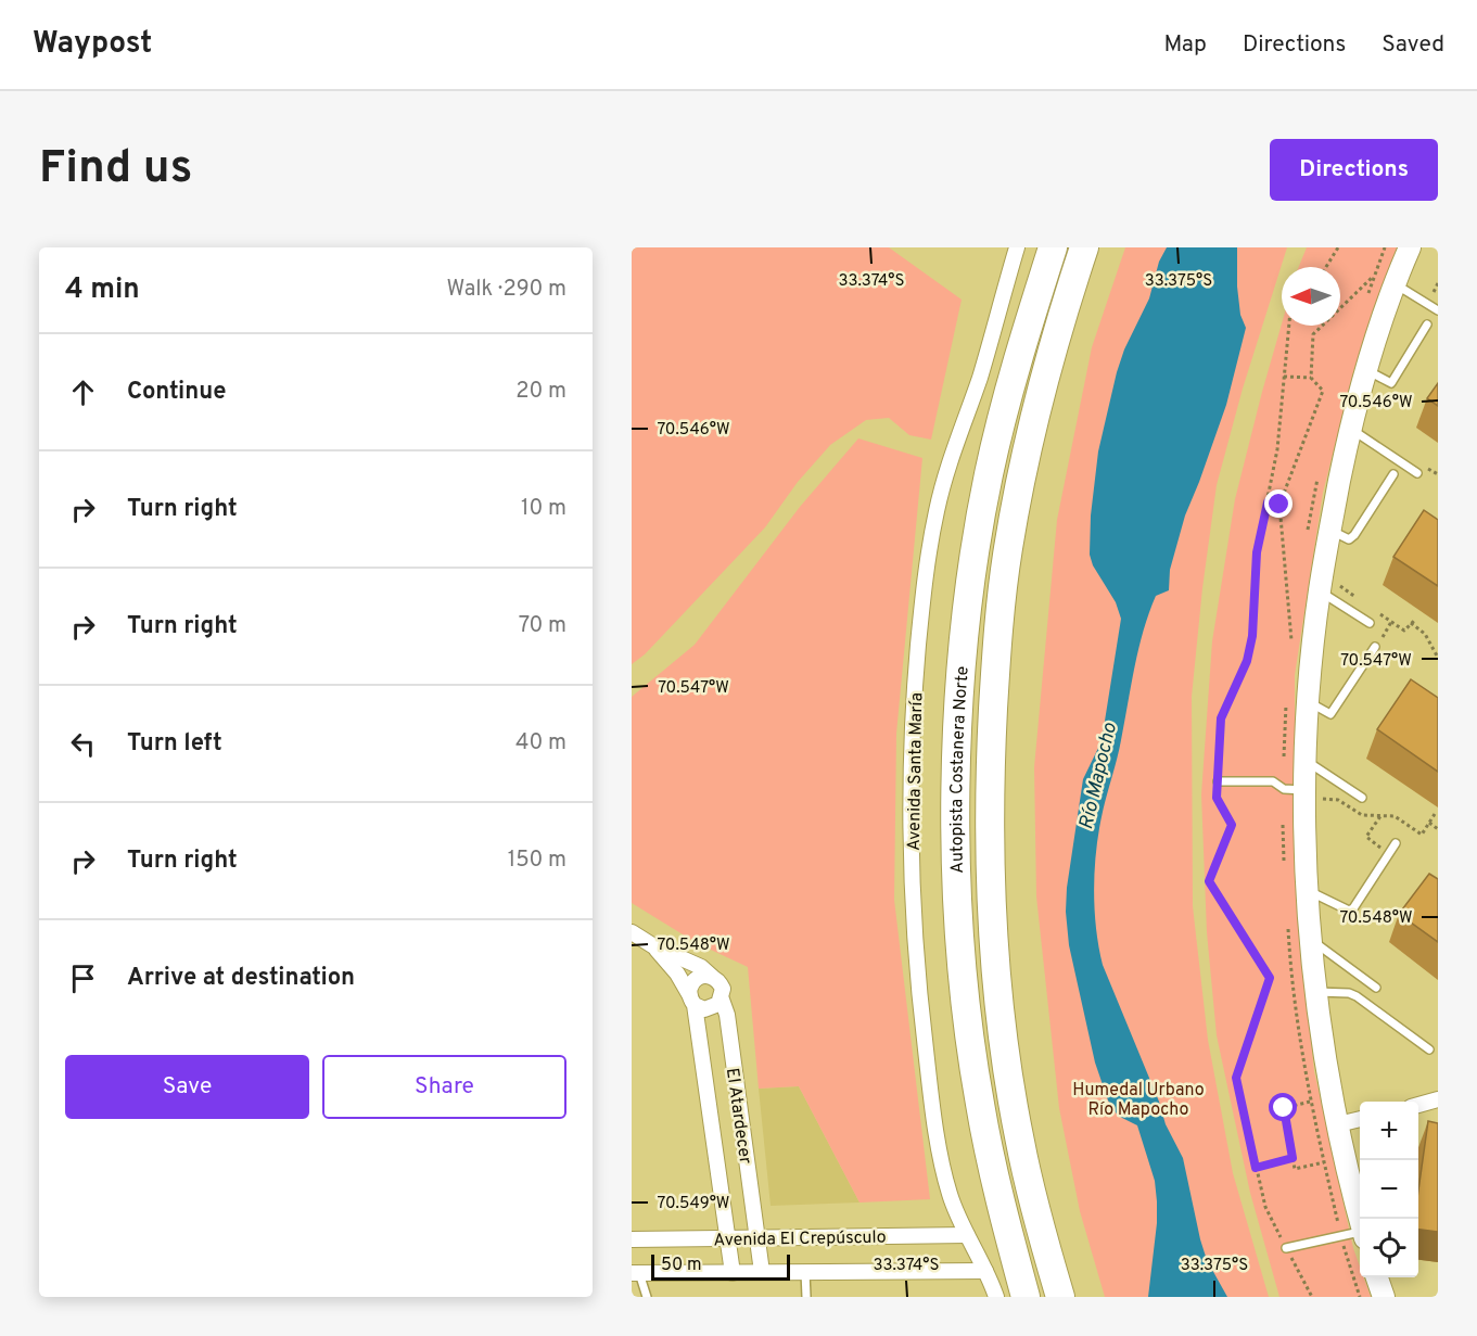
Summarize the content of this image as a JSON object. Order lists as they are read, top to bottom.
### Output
{
  "streets": {
    "highway": ["Autopista Costanera Norte"],
    "street": ["Avenida Santa María", "El Atardecer", "Avenida El Crepúsculo"]
  },
  "crossings": [
    ["Avenida Santa María", "Avenida El Crepúsculo"],
    ["El Atardecer", "Avenida El Crepúsculo"]
  ],
  "water": ["Río Mapocho"],
  "parks": ["Humedal Urbano Río Mapocho"],
  "scale_bar": "50 m",
  "north": "left",
  "page": {
    "header": "Waypost",
    "nav": ["Map", "Directions", "Saved"],
    "buttons": [
      "Directions",
      ["Save", "Share"]
    ],
    "title": "Find us",
    "heading": ["4 min", "Walk · 290 m"],
    "list": [
      ["Continue", "20 m"],
      ["Turn right", "10 m"],
      ["Turn right", "70 m"],
      ["Turn left", "40 m"],
      ["Turn right", "150 m"],
      "Arrive at destination"
    ],
    "map_buttons": ["+", "−"],
    "scale": "50 m"
  },
  "coordinates": [
    "33.374°S",
    "33.375°S",
    "70.546°W",
    "70.547°W",
    "70.548°W",
    "70.549°W"
  ]
}
